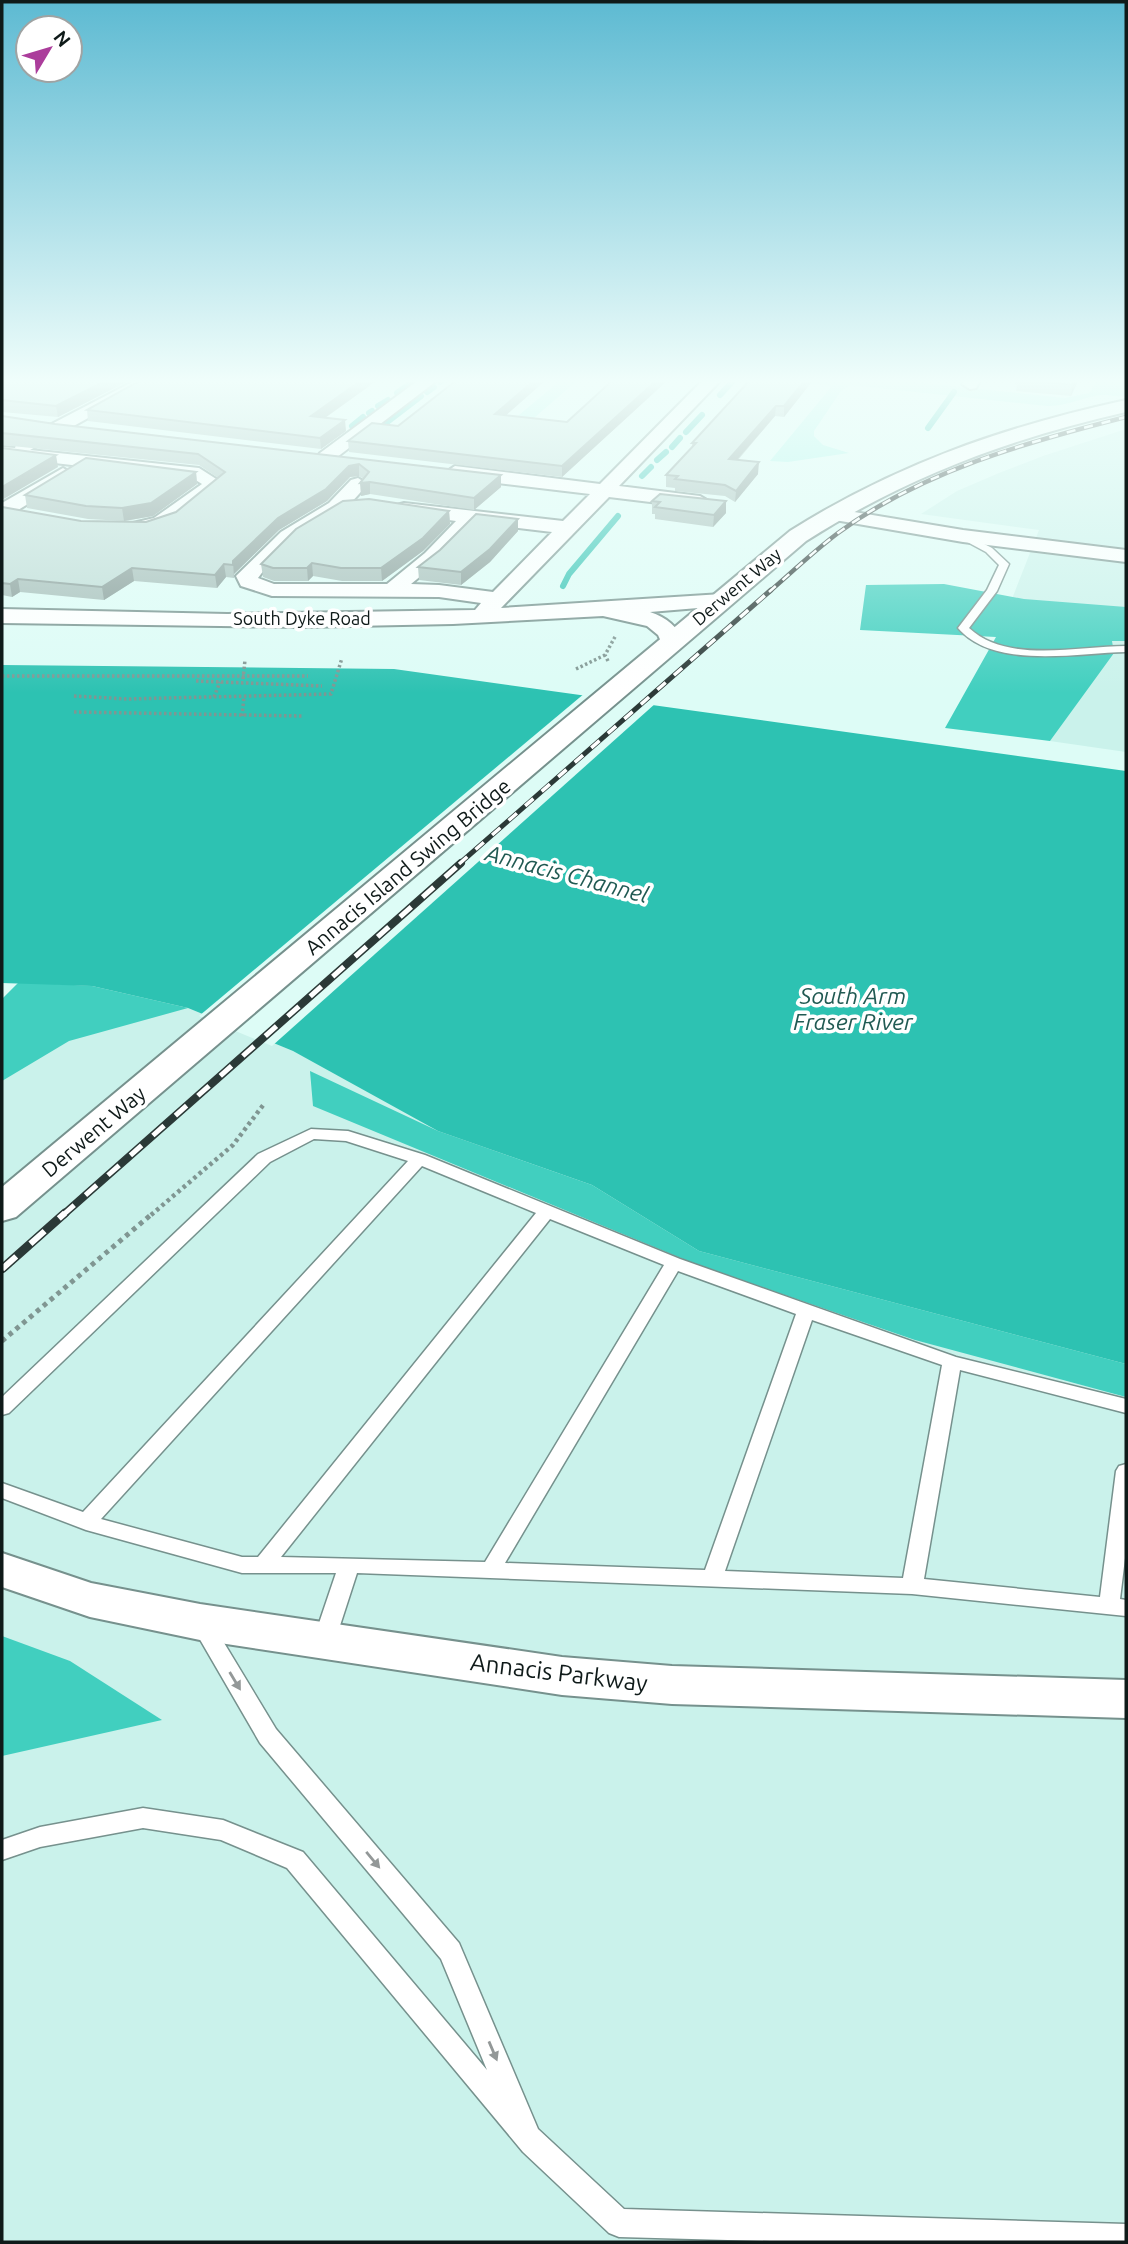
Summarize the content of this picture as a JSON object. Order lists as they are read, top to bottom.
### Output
{
  "streets": {
    "main road": ["Derwent Way", "Annacis Island Swing Bridge"],
    "street": ["South Dyke Road", "Annacis Parkway"]
  },
  "crossings": [
    ["Derwent Way", "South Dyke Road"],
    ["Derwent Way", "Annacis Island Swing Bridge"]
  ],
  "water": ["Annacis Channel", "South Arm Fraser River"],
  "north": "top right"
}
